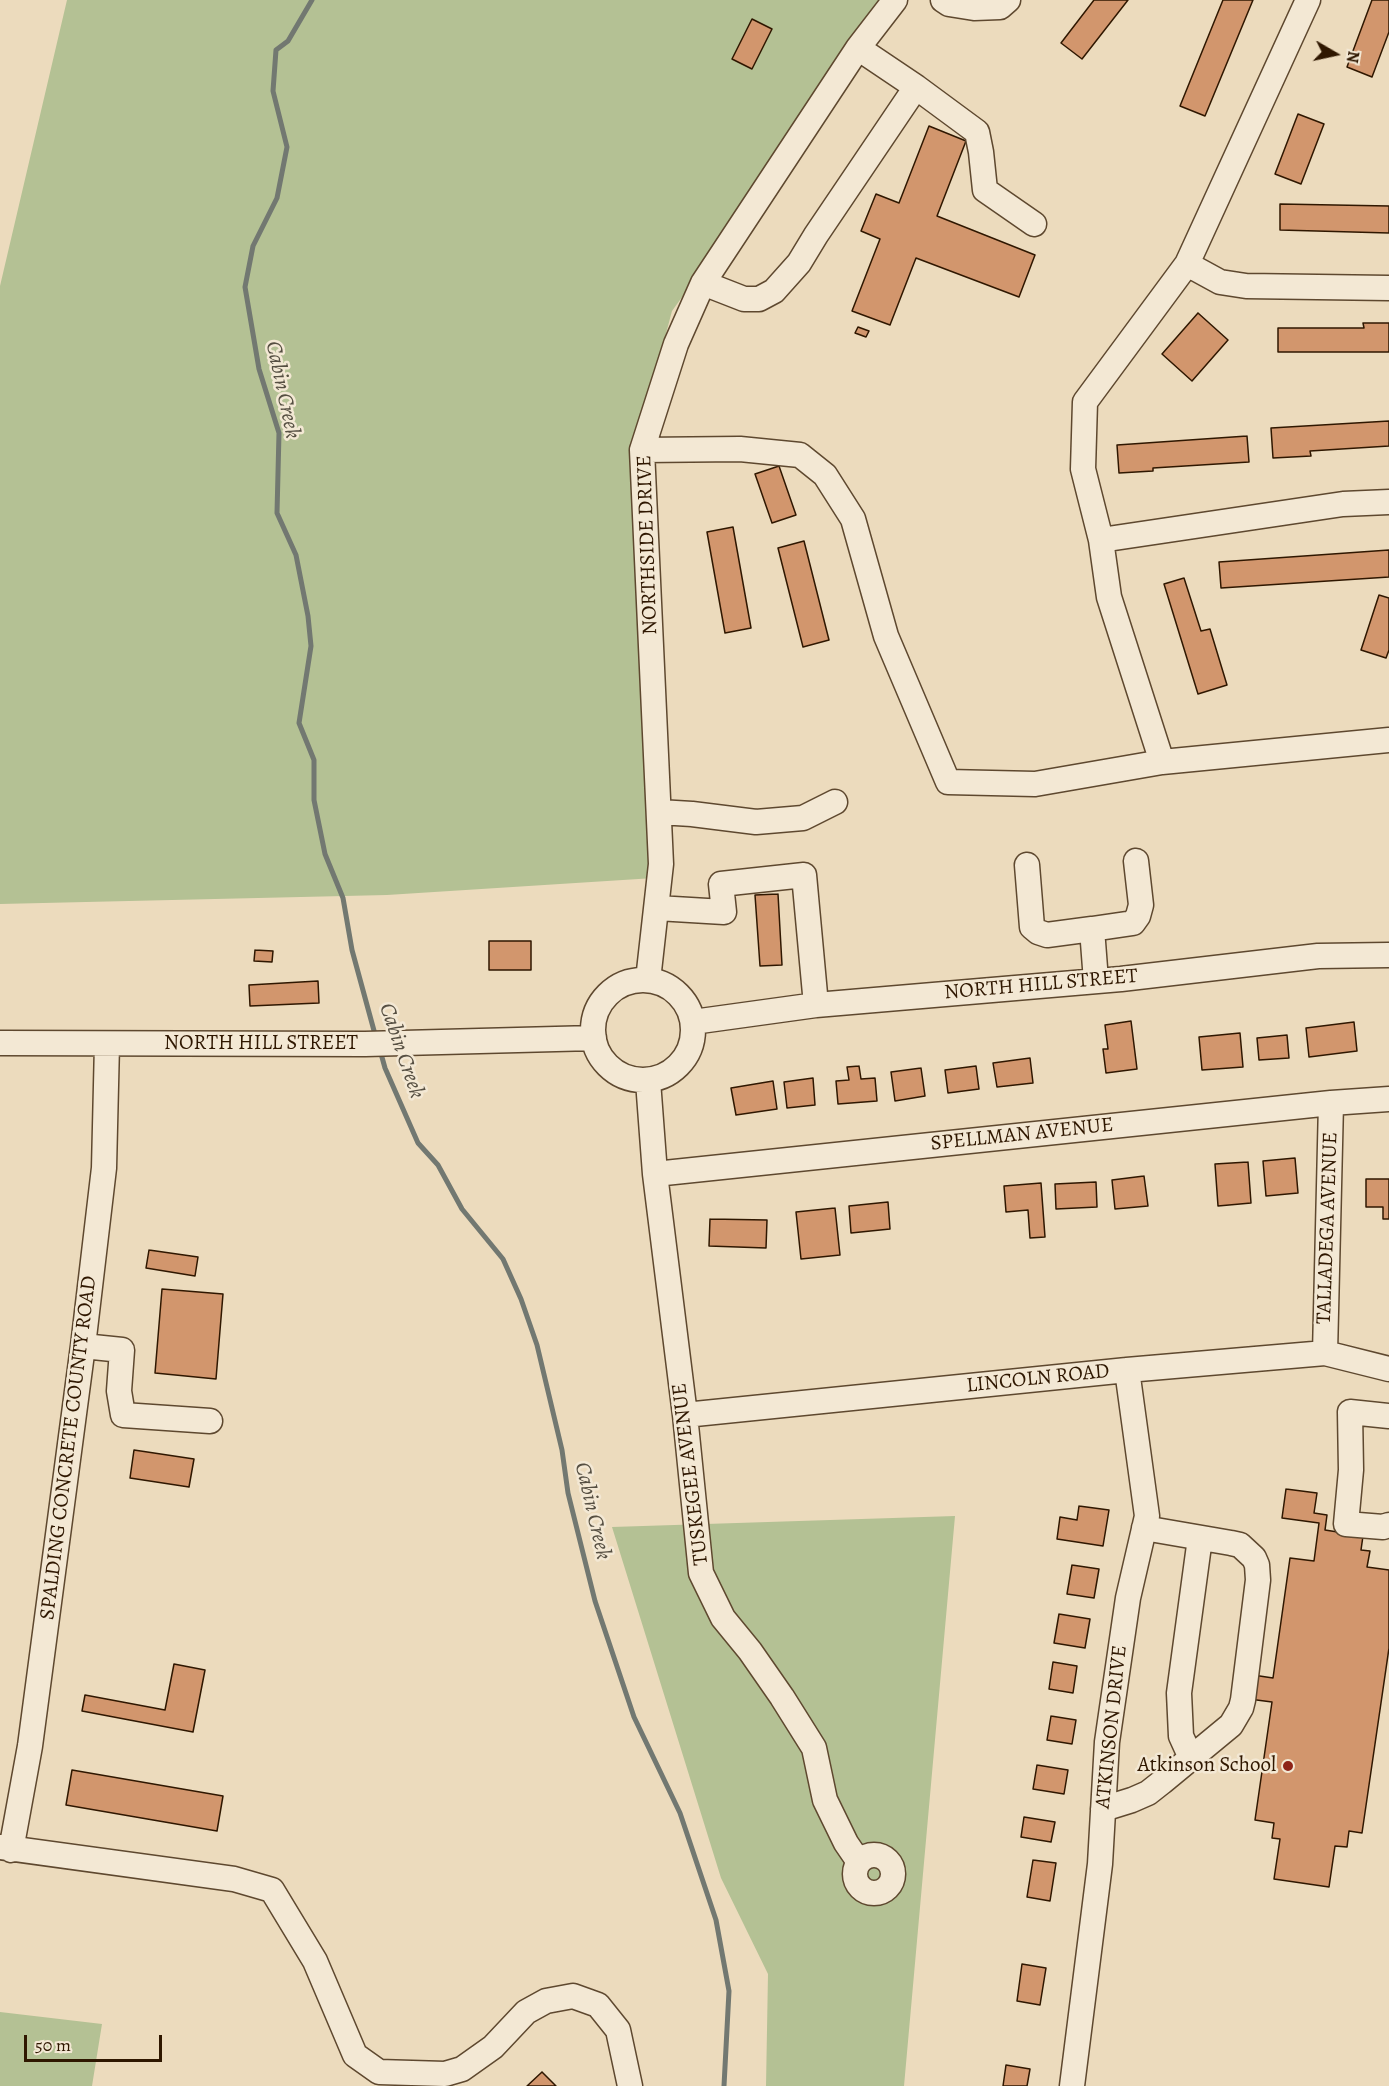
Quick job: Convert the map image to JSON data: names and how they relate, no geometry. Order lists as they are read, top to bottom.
{
  "streets": {
    "street": [
      "NORTHSIDE DRIVE",
      "NORTH HILL STREET",
      "SPELLMAN AVENUE",
      "TALLADEGA AVENUE",
      "LINCOLN ROAD",
      "SPALDING CONCRETE COUNTY ROAD",
      "TUSKEGEE AVENUE",
      "ATKINSON DRIVE"
    ]
  },
  "crossings": [
    ["NORTHSIDE DRIVE", "NORTH HILL STREET"],
    ["NORTHSIDE DRIVE", "TUSKEGEE AVENUE"],
    ["NORTH HILL STREET", "SPALDING CONCRETE COUNTY ROAD"],
    ["NORTH HILL STREET", "TUSKEGEE AVENUE"],
    ["SPELLMAN AVENUE", "TALLADEGA AVENUE"],
    ["SPELLMAN AVENUE", "TUSKEGEE AVENUE"],
    ["TALLADEGA AVENUE", "LINCOLN ROAD"],
    ["LINCOLN ROAD", "TUSKEGEE AVENUE"],
    ["LINCOLN ROAD", "ATKINSON DRIVE"]
  ],
  "water": ["Cabin Creek"],
  "places": ["Atkinson School"],
  "scale_bar": "50 m",
  "north": "right"
}
